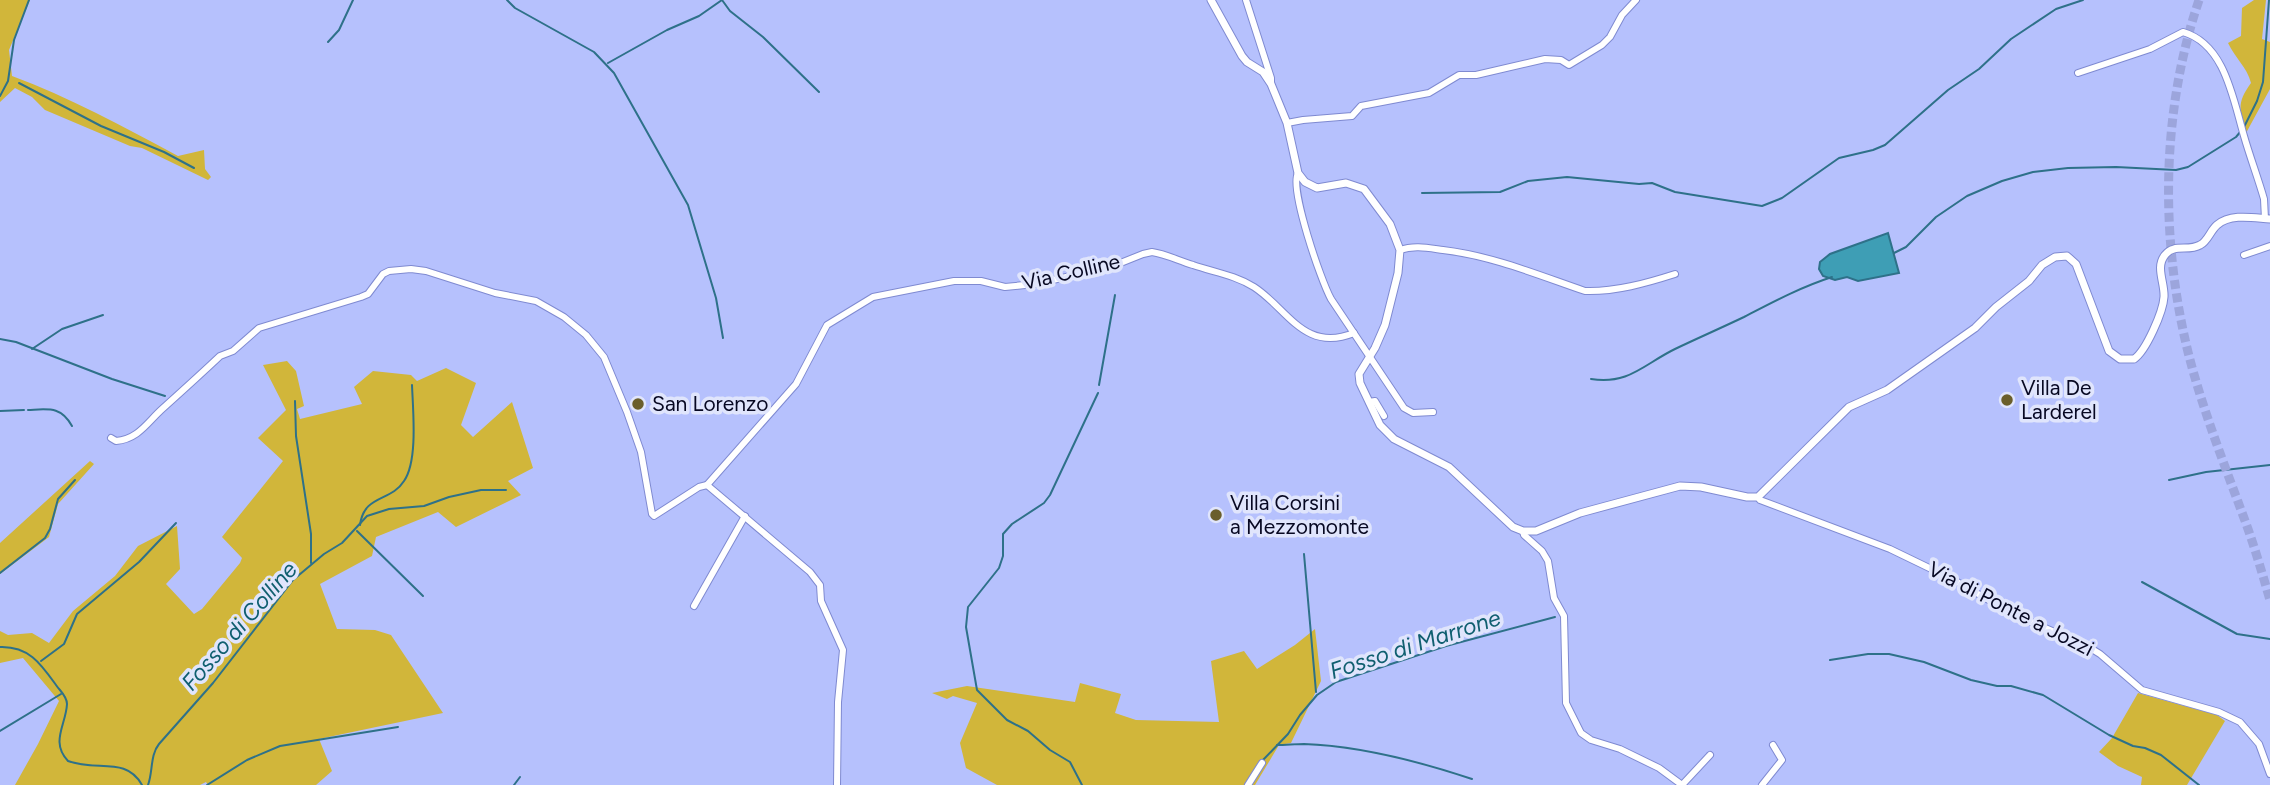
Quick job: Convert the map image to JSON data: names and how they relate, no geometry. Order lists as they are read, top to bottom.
{
  "streets": {
    "street": ["Via Colline", "Via di Ponte a Jozzi"]
  },
  "water": ["Fosso di Colline", "Fosso di Marrone"],
  "places": ["Villa De Larderel", "San Lorenzo", "Villa Corsini a Mezzomonte"]
}
